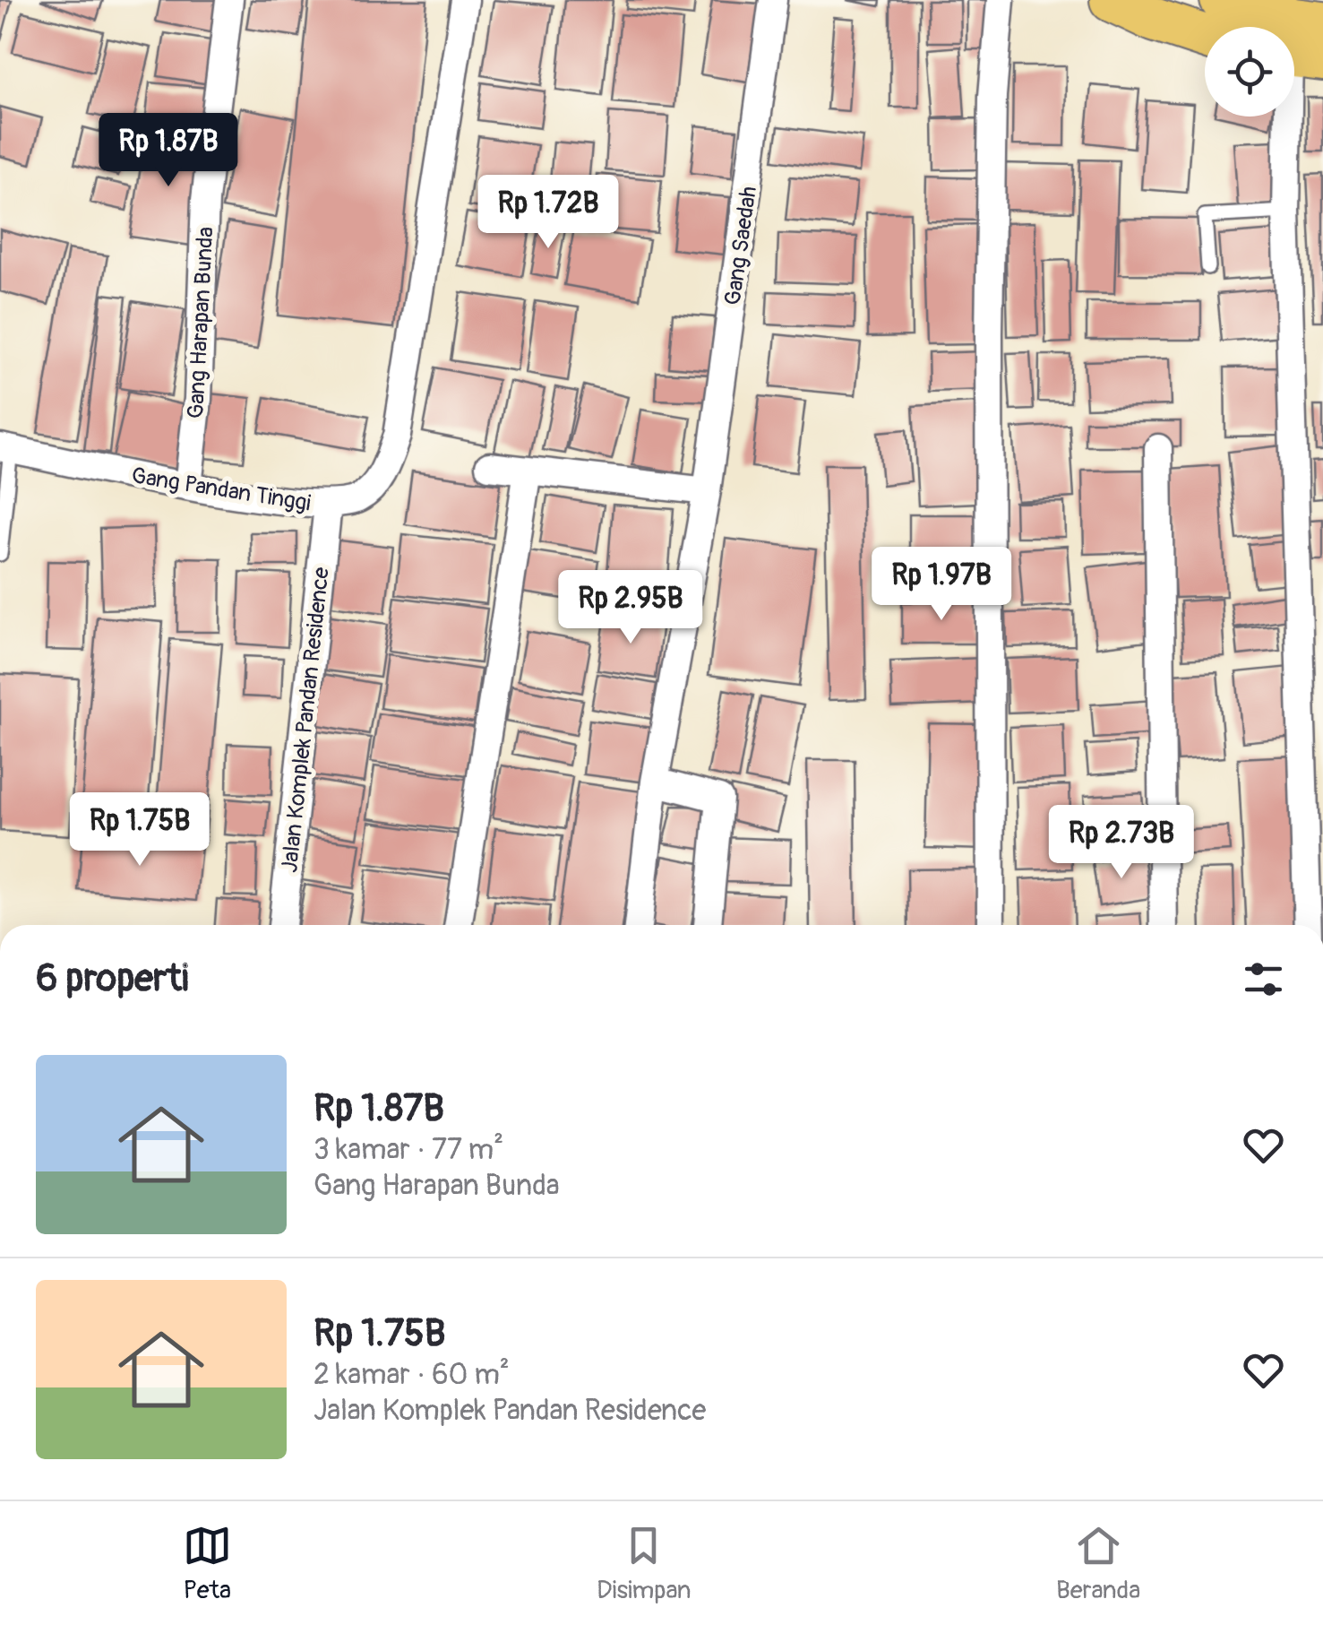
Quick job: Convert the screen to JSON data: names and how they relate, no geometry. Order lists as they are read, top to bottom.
{
  "streets": {
    "street": [
      "Gang Saedah",
      "Gang Harapan Bunda",
      "Gang Pandan Tinggi",
      "Jalan Komplek Pandan Residence"
    ]
  },
  "crossings": [
    ["Gang Harapan Bunda", "Gang Pandan Tinggi"],
    ["Gang Pandan Tinggi", "Jalan Komplek Pandan Residence"]
  ],
  "page": {
    "price": [
      "Rp 1.87B",
      "Rp 1.72B",
      "Rp 1.97B",
      "Rp 2.95B",
      "Rp 1.75B",
      "Rp 2.73B"
    ],
    "heading": "6 properti",
    "list": [
      {
        "name": "Rp 1.87B",
        "note": "3 kamar · 77 m² · Gang Harapan Bunda"
      },
      {
        "name": "Rp 1.75B",
        "note": "2 kamar · 60 m² · Jalan Komplek Pandan Residence"
      }
    ],
    "tabs": ["Peta", "Disimpan", "Beranda"]
  }
}
